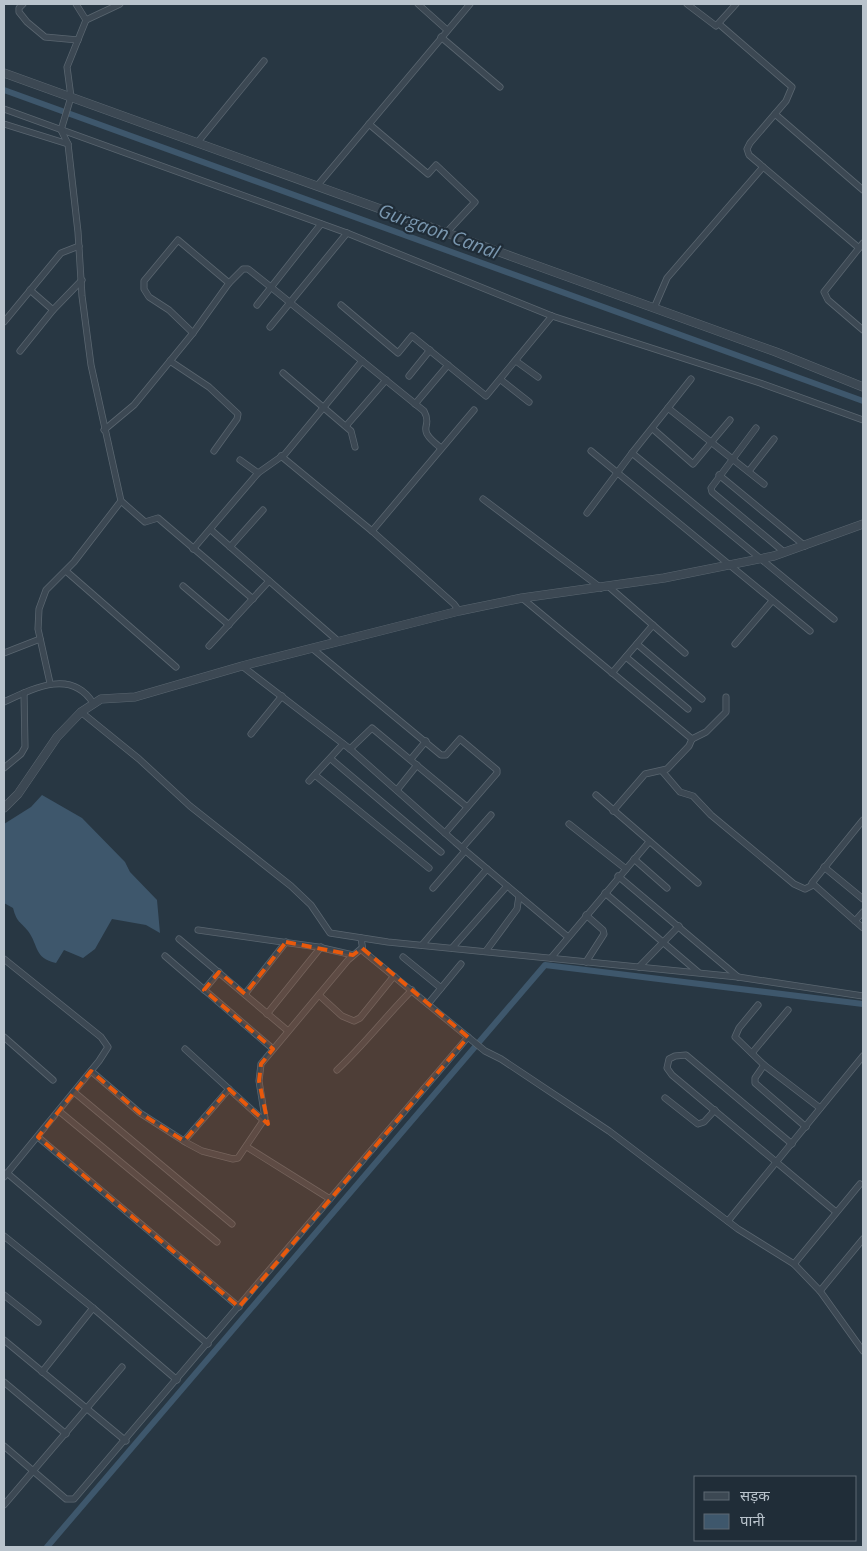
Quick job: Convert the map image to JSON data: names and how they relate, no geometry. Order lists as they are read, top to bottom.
{
  "water": ["Gurgaon Canal"],
  "legend": ["सड़क", "पानी"]
}
